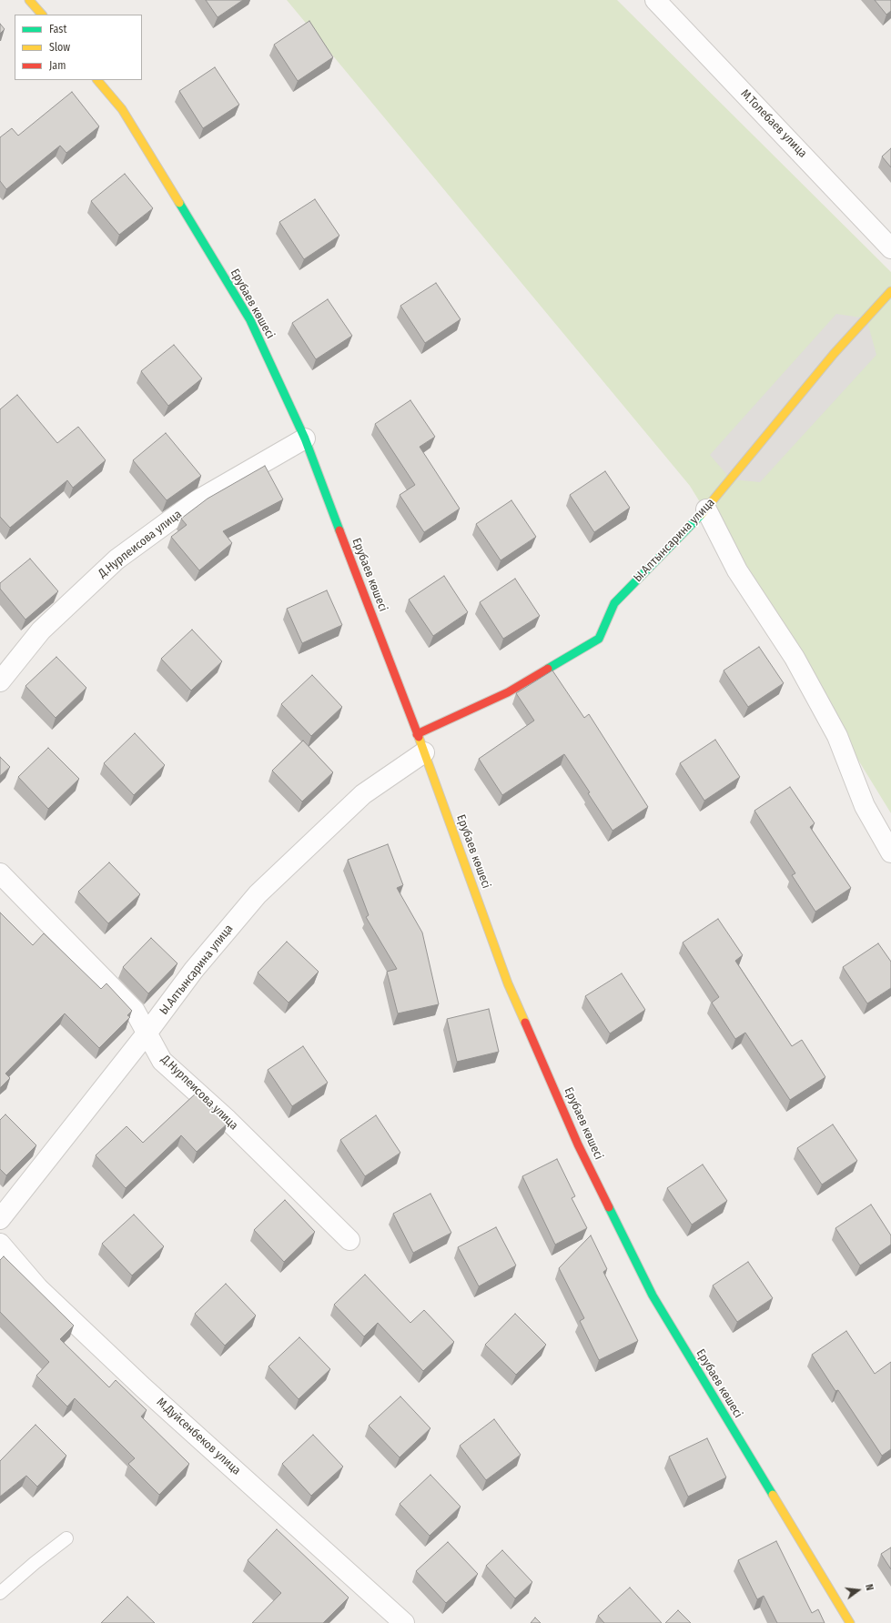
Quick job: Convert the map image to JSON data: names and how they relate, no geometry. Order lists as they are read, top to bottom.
{
  "streets": {
    "main road": ["Ерубаев көшесі", "Ы.Алтынсарина улица"],
    "street": ["М.Толебаев улица", "Д.Нурпеисова улица", "М.Дуйсенбеков улица"]
  },
  "crossings": [
    ["Ерубаев көшесі", "Ы.Алтынсарина улица"],
    ["Ерубаев көшесі", "Д.Нурпеисова улица"],
    ["Ы.Алтынсарина улица", "Д.Нурпеисова улица"]
  ],
  "legend": ["Fast", "Slow", "Jam"],
  "north": "right"
}
